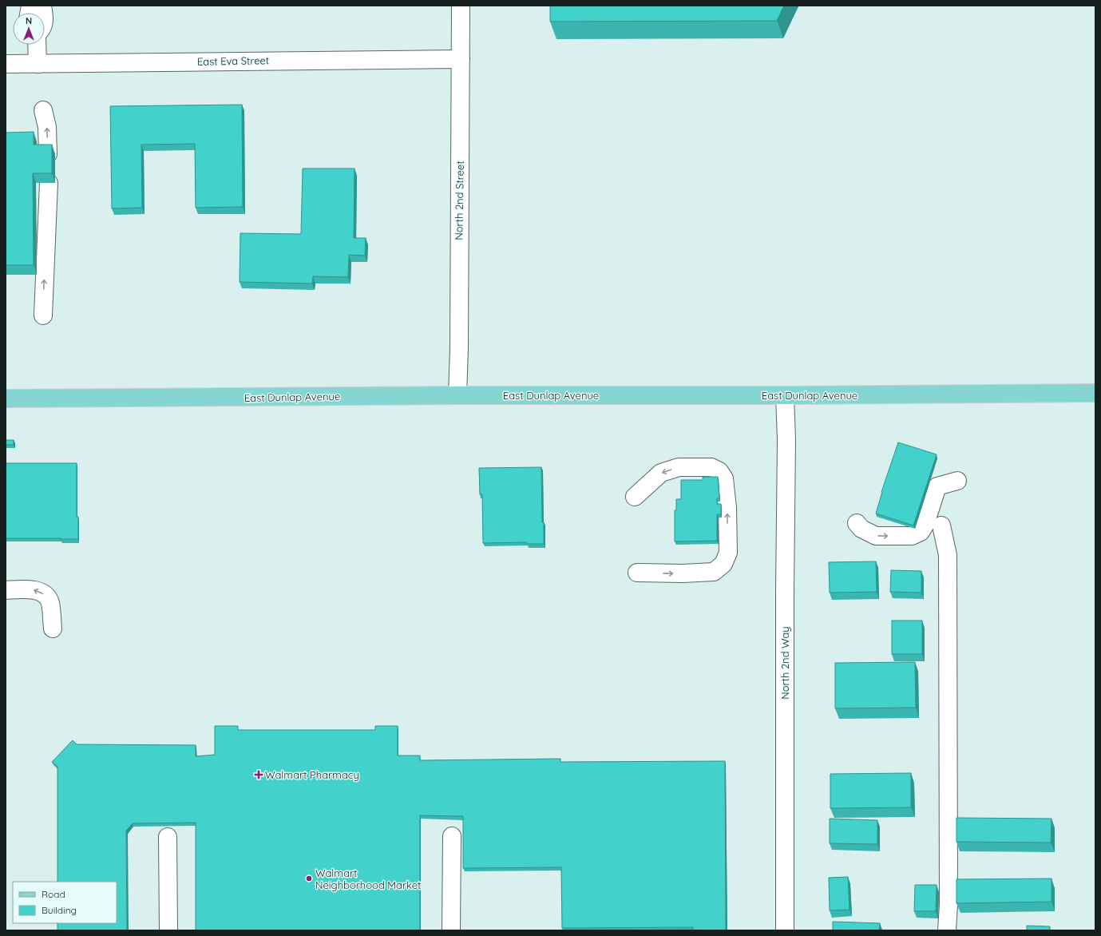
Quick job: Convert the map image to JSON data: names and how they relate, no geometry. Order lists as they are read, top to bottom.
{
  "streets": {
    "main road": ["East Dunlap Avenue"],
    "street": ["East Eva Street", "North 2nd Street", "North 2nd Way"]
  },
  "crossings": [
    ["East Eva Street", "North 2nd Street"],
    ["North 2nd Street", "East Dunlap Avenue"],
    ["East Dunlap Avenue", "North 2nd Way"]
  ],
  "places": {
    "health": ["Walmart Pharmacy"],
    "other": ["Walmart Neighborhood Market"]
  },
  "legend": ["Road", "Building"],
  "north": "top"
}
